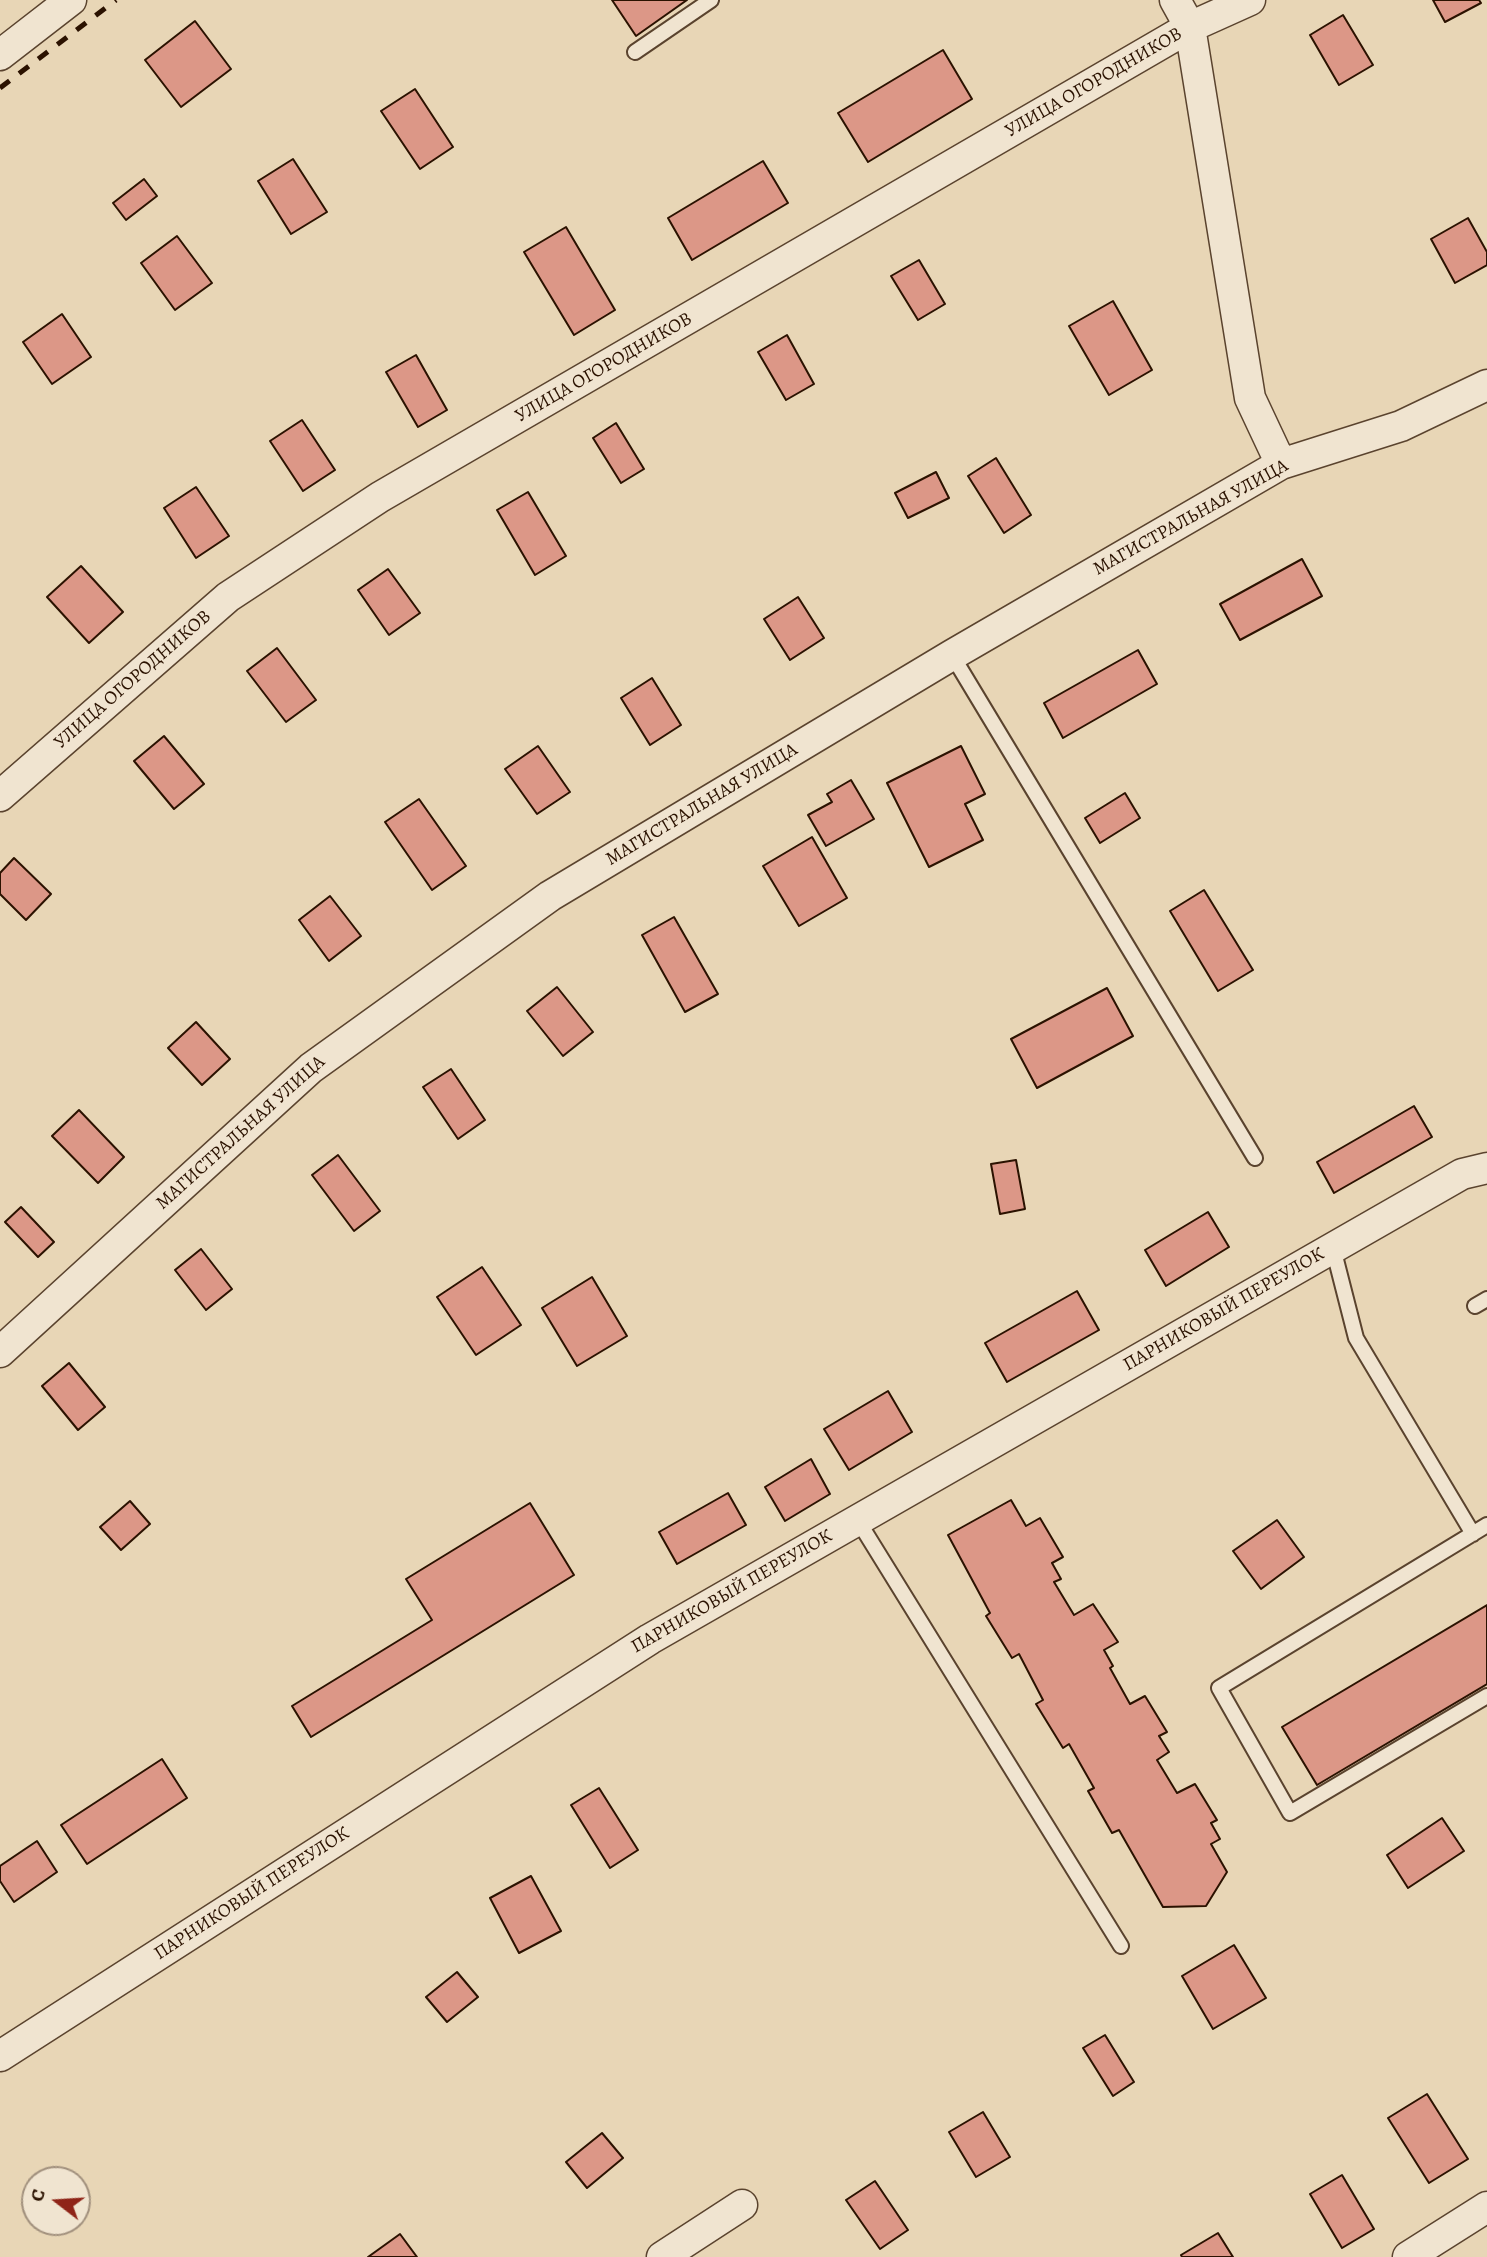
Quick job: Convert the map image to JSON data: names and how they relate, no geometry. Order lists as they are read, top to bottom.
{
  "streets": {
    "street": ["УЛИЦА ОГОРОДНИКОВ", "МАГИСТРАЛЬНАЯ УЛИЦА", "ПАРНИКОВЫЙ ПЕРЕУЛОК"]
  },
  "north": "left"
}
